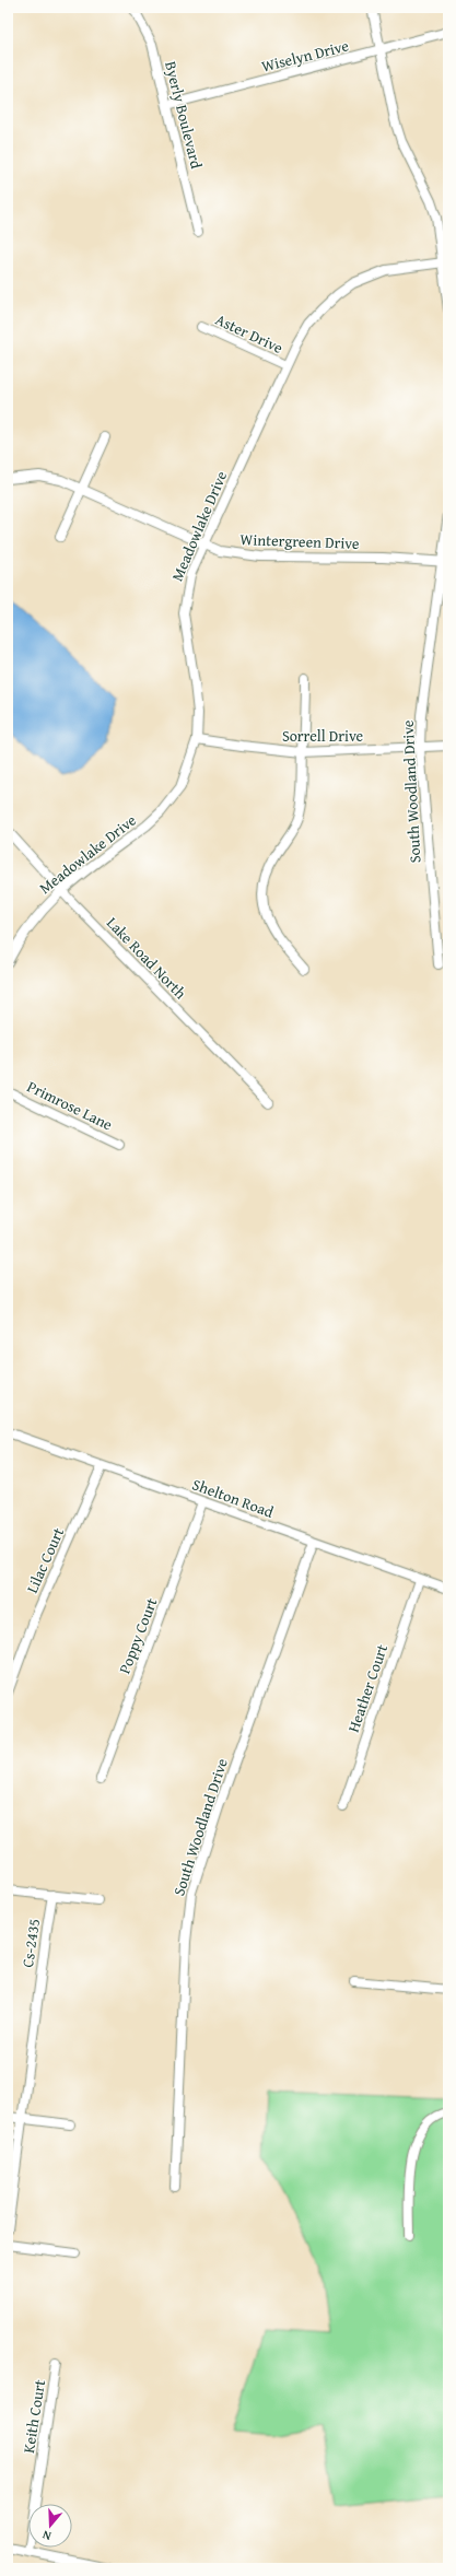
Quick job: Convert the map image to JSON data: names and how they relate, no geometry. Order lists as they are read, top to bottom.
{
  "streets": {
    "street": [
      "Wiselyn Drive",
      "Byerly Boulevard",
      "Aster Drive",
      "Meadowlake Drive",
      "Wintergreen Drive",
      "Sorrell Drive",
      "South Woodland Drive",
      "Lake Road North",
      "Primrose Lane",
      "Shelton Road",
      "Lilac Court",
      "Poppy Court",
      "Heather Court",
      "Cs-2435",
      "Keith Court"
    ]
  },
  "crossings": [
    ["Wiselyn Drive", "Byerly Boulevard"],
    ["Aster Drive", "Meadowlake Drive"],
    ["Meadowlake Drive", "Wintergreen Drive"],
    ["Meadowlake Drive", "Sorrell Drive"],
    ["Meadowlake Drive", "Lake Road North"],
    ["Wintergreen Drive", "South Woodland Drive"],
    ["Sorrell Drive", "South Woodland Drive"],
    ["South Woodland Drive", "Shelton Road"],
    ["Shelton Road", "Lilac Court"],
    ["Shelton Road", "Poppy Court"],
    ["Shelton Road", "Heather Court"]
  ],
  "north": "bottom"
}
